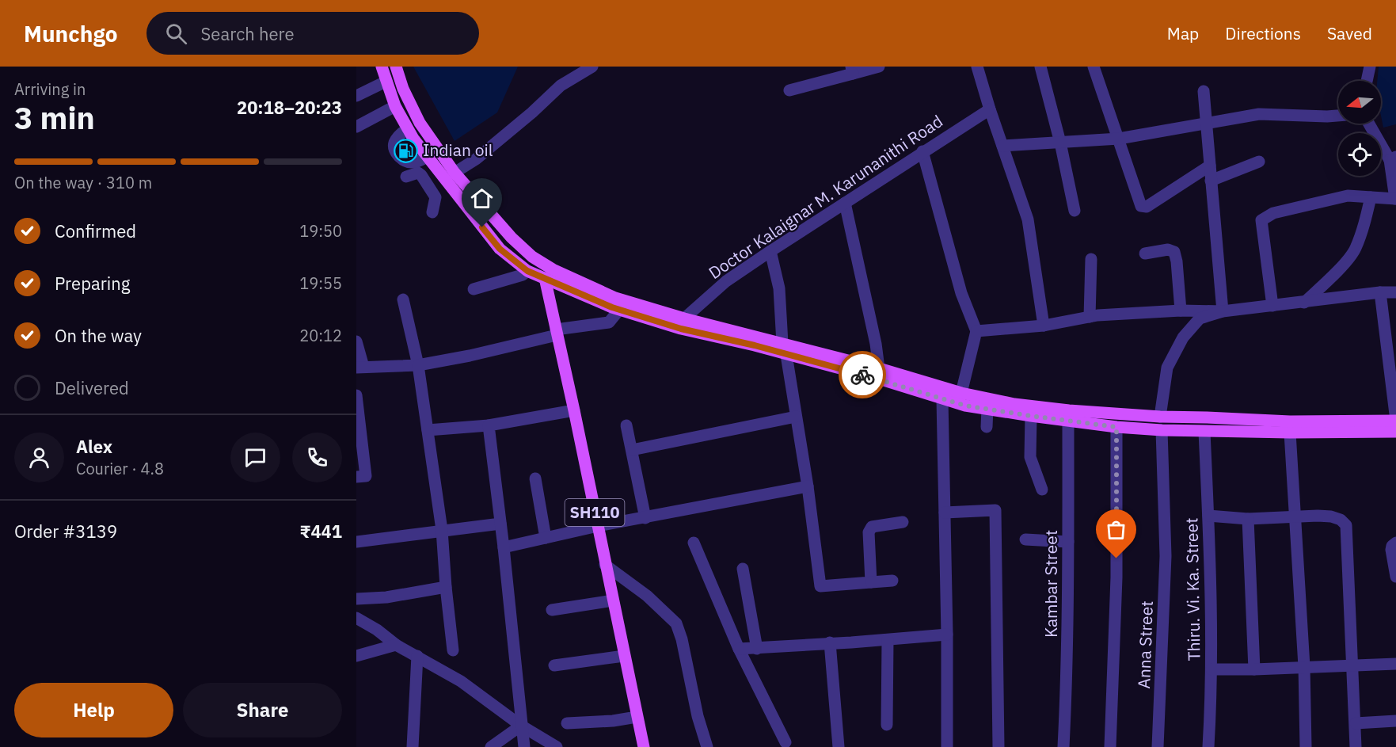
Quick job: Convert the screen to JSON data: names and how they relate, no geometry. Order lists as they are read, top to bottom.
{
  "streets": {
    "main road": ["SH110"],
    "street": [
      "Doctor Kalaignar M. Karunanithi Road",
      "Kambar Street",
      "Thiru. Vi. Ka. Street",
      "Anna Street"
    ]
  },
  "places": {
    "fuel station": ["Indian oil"]
  },
  "north": "left",
  "page": {
    "header": "Munchgo",
    "search": "Search here",
    "nav": ["Map", "Directions", "Saved"],
    "heading": ["3 min", "Arriving in", "20:18–20:23"],
    "panel": [
      "Alex",
      "Courier · 4.8",
      "Order #3139",
      "₹441"
    ],
    "bar": "On the way · 310 m",
    "list": [
      ["Confirmed", "19:50"],
      ["Preparing", "19:55"],
      ["On the way", "20:12"],
      "Delivered"
    ],
    "buttons": ["Help", "Share"]
  }
}
